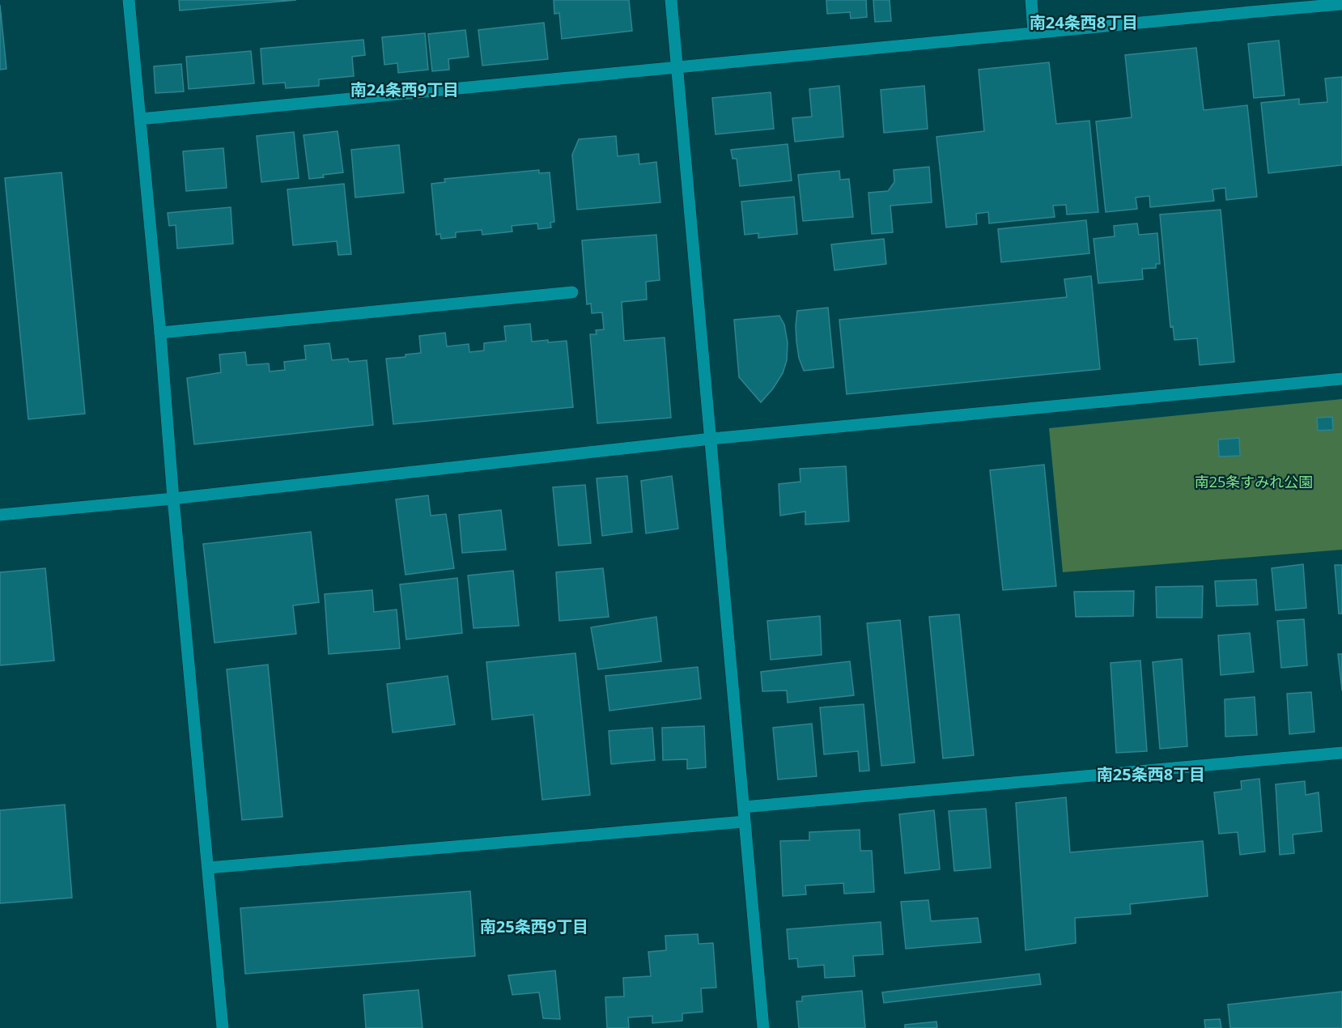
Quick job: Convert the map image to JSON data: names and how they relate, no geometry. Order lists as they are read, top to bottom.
{
  "districts": [
    "南24条西8丁目",
    "南24条西9丁目",
    "南25条西8丁目",
    "南25条西9丁目"
  ],
  "parks": ["南25条すみれ公園"]
}
